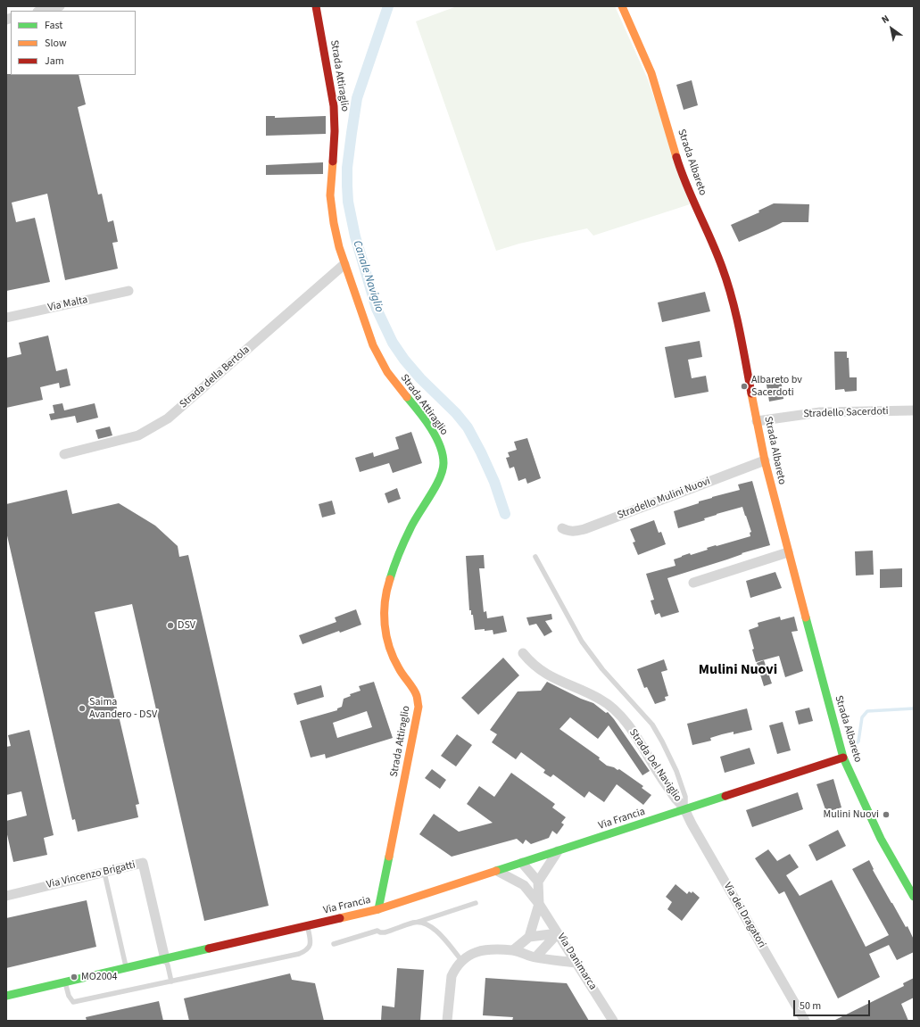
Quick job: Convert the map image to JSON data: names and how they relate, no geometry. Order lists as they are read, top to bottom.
{
  "streets": {
    "street": [
      "Strada Attiraglio",
      "Strada Albareto",
      "Via Malta",
      "Strada della Bertola",
      "Stradello Sacerdoti",
      "Stradello Mulini Nuovi",
      "Strada Del Naviglio",
      "Via Francia",
      "Via Vincenzo Brigatti",
      "Via dei Dragatori",
      "Via Danimarca"
    ]
  },
  "crossings": [
    ["Strada Attiraglio", "Strada della Bertola"],
    ["Strada Attiraglio", "Via Francia"],
    ["Strada Albareto", "Stradello Sacerdoti"],
    ["Strada Albareto", "Stradello Mulini Nuovi"],
    ["Strada Albareto", "Strada Del Naviglio"],
    ["Strada Del Naviglio", "Via Francia"],
    ["Strada Del Naviglio", "Via dei Dragatori"],
    ["Via Francia", "Via Vincenzo Brigatti"],
    ["Via Francia", "Via dei Dragatori"],
    ["Via Francia", "Via Danimarca"]
  ],
  "districts": ["Mulini Nuovi"],
  "water": ["Canale Naviglio"],
  "places": [
    "Albareto bv Sacerdoti",
    "DSV",
    "Saima Avandero - DSV",
    "Mulini Nuovi",
    "MO2004"
  ],
  "legend": ["Fast", "Slow", "Jam"],
  "scale_bar": "50 m",
  "north": "top left"
}
